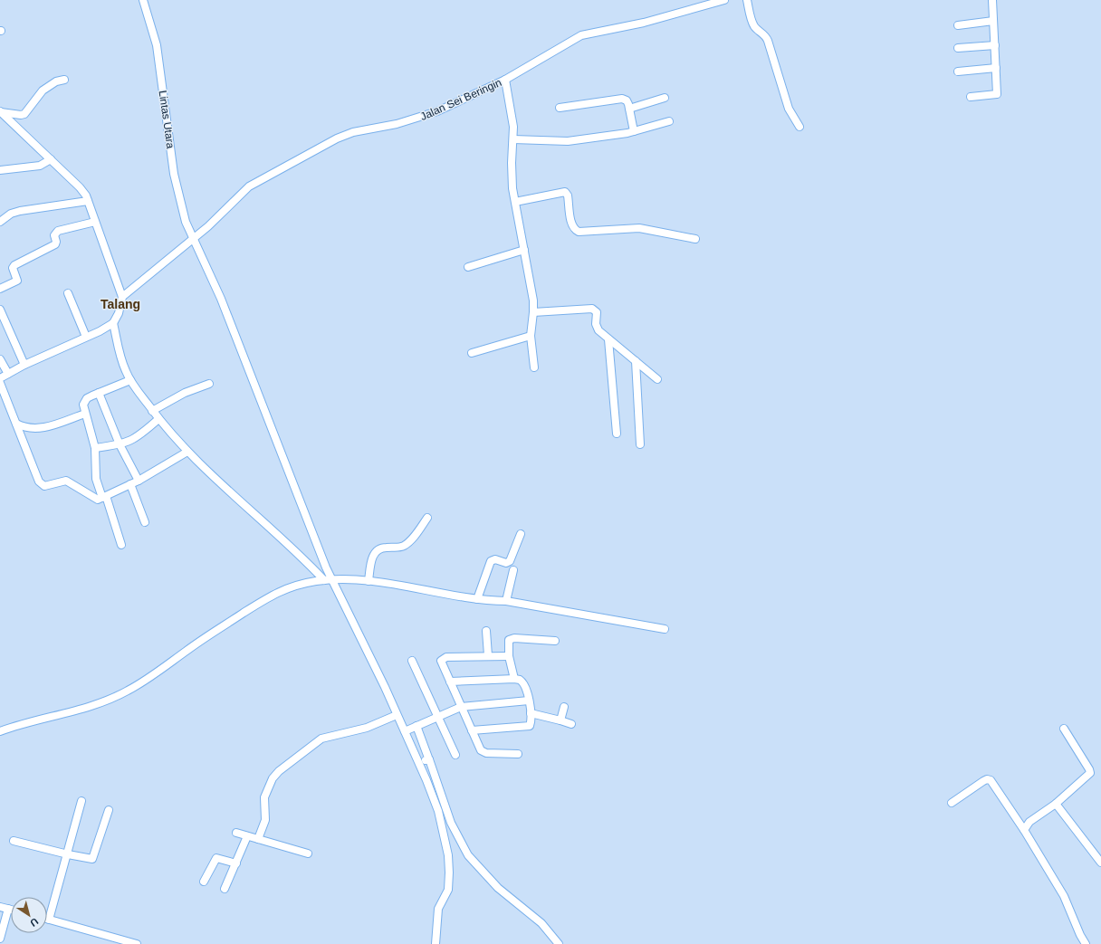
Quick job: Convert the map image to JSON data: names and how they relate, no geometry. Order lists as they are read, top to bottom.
{
  "streets": {
    "street": ["Jalan Sei Beringin", "Lintas Utara"]
  },
  "crossings": [
    ["Jalan Sei Beringin", "Lintas Utara"]
  ],
  "districts": ["Talang"],
  "north": "bottom right"
}
